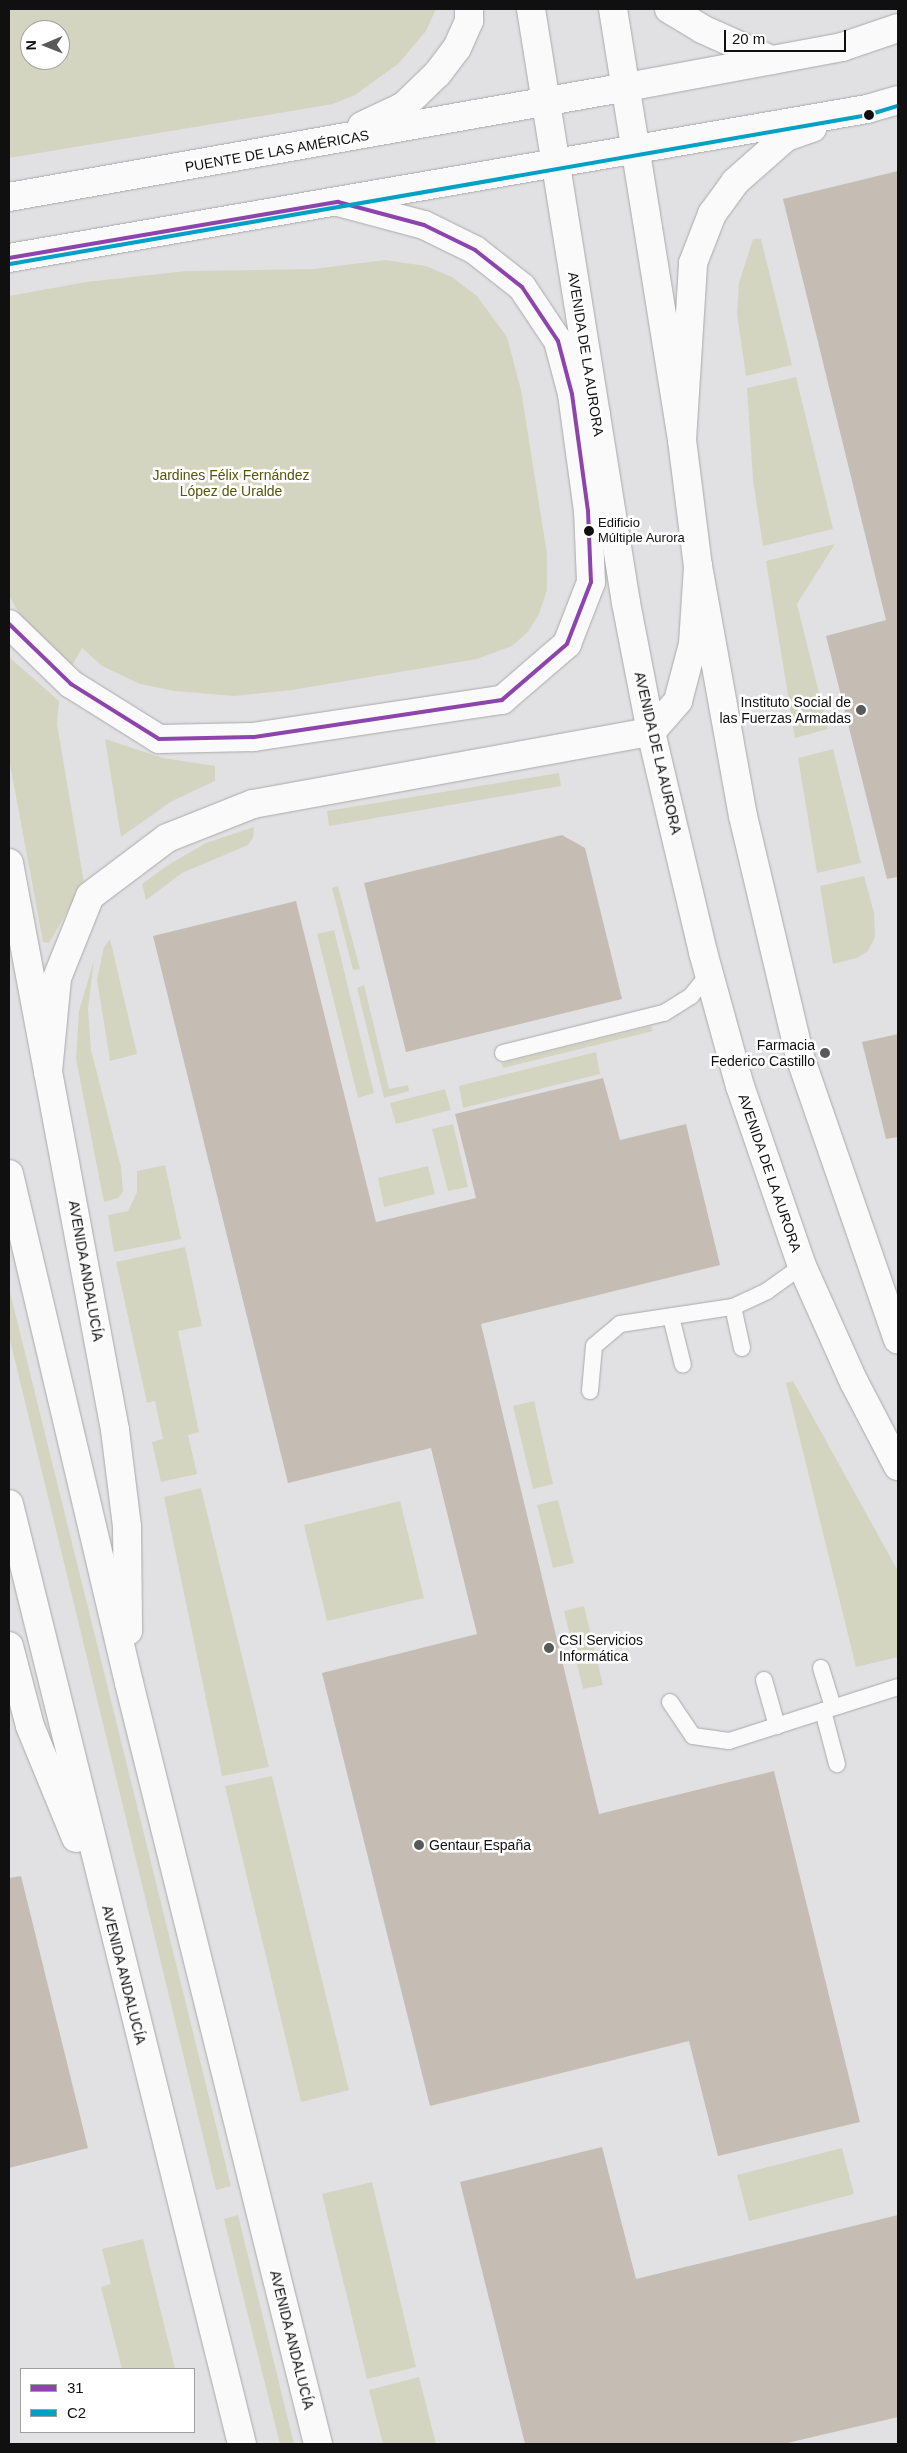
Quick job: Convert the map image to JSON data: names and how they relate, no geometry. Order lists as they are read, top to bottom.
{
  "streets": {
    "main road": ["PUENTE DE LAS AMÉRICAS", "AVENIDA DE LA AURORA", "AVENIDA ANDALUCÍA"]
  },
  "crossings": [
    ["PUENTE DE LAS AMÉRICAS", "AVENIDA DE LA AURORA"]
  ],
  "parks": ["Jardines Félix Fernández López de Uralde"],
  "places": [
    "Edificio Múltiple Aurora",
    "Instituto Social de las Fuerzas Armadas",
    "Farmacia Federico Castillo",
    "CSI Servicios Informática",
    "Gentaur España"
  ],
  "lines": ["transit line C2", "transit line 31"],
  "legend": ["31", "C2"],
  "scale_bar": "20 m",
  "north": "left"
}
